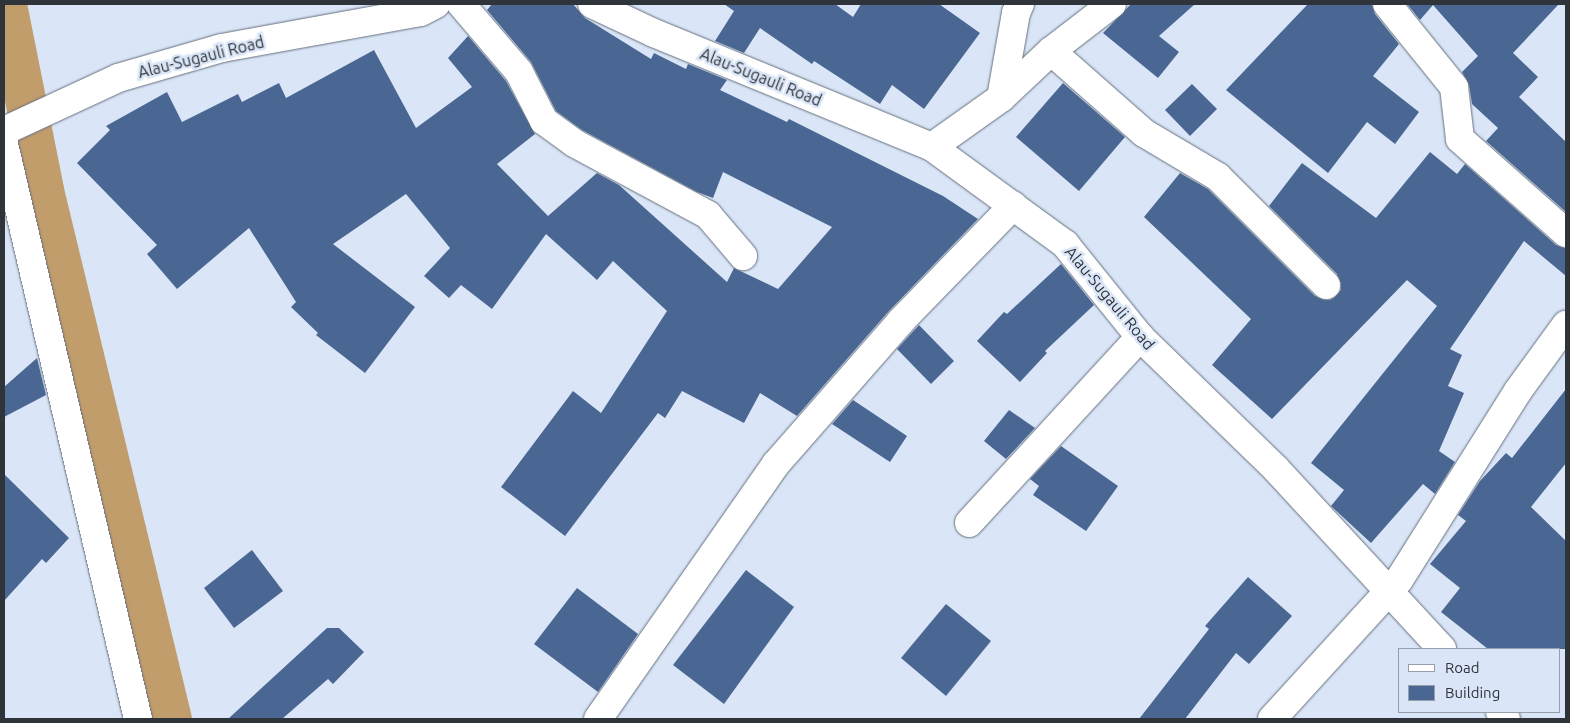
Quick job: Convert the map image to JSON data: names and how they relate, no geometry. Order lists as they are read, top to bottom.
{
  "streets": {
    "street": ["Alau-Sugauli Road"]
  },
  "legend": ["Road", "Building"]
}
